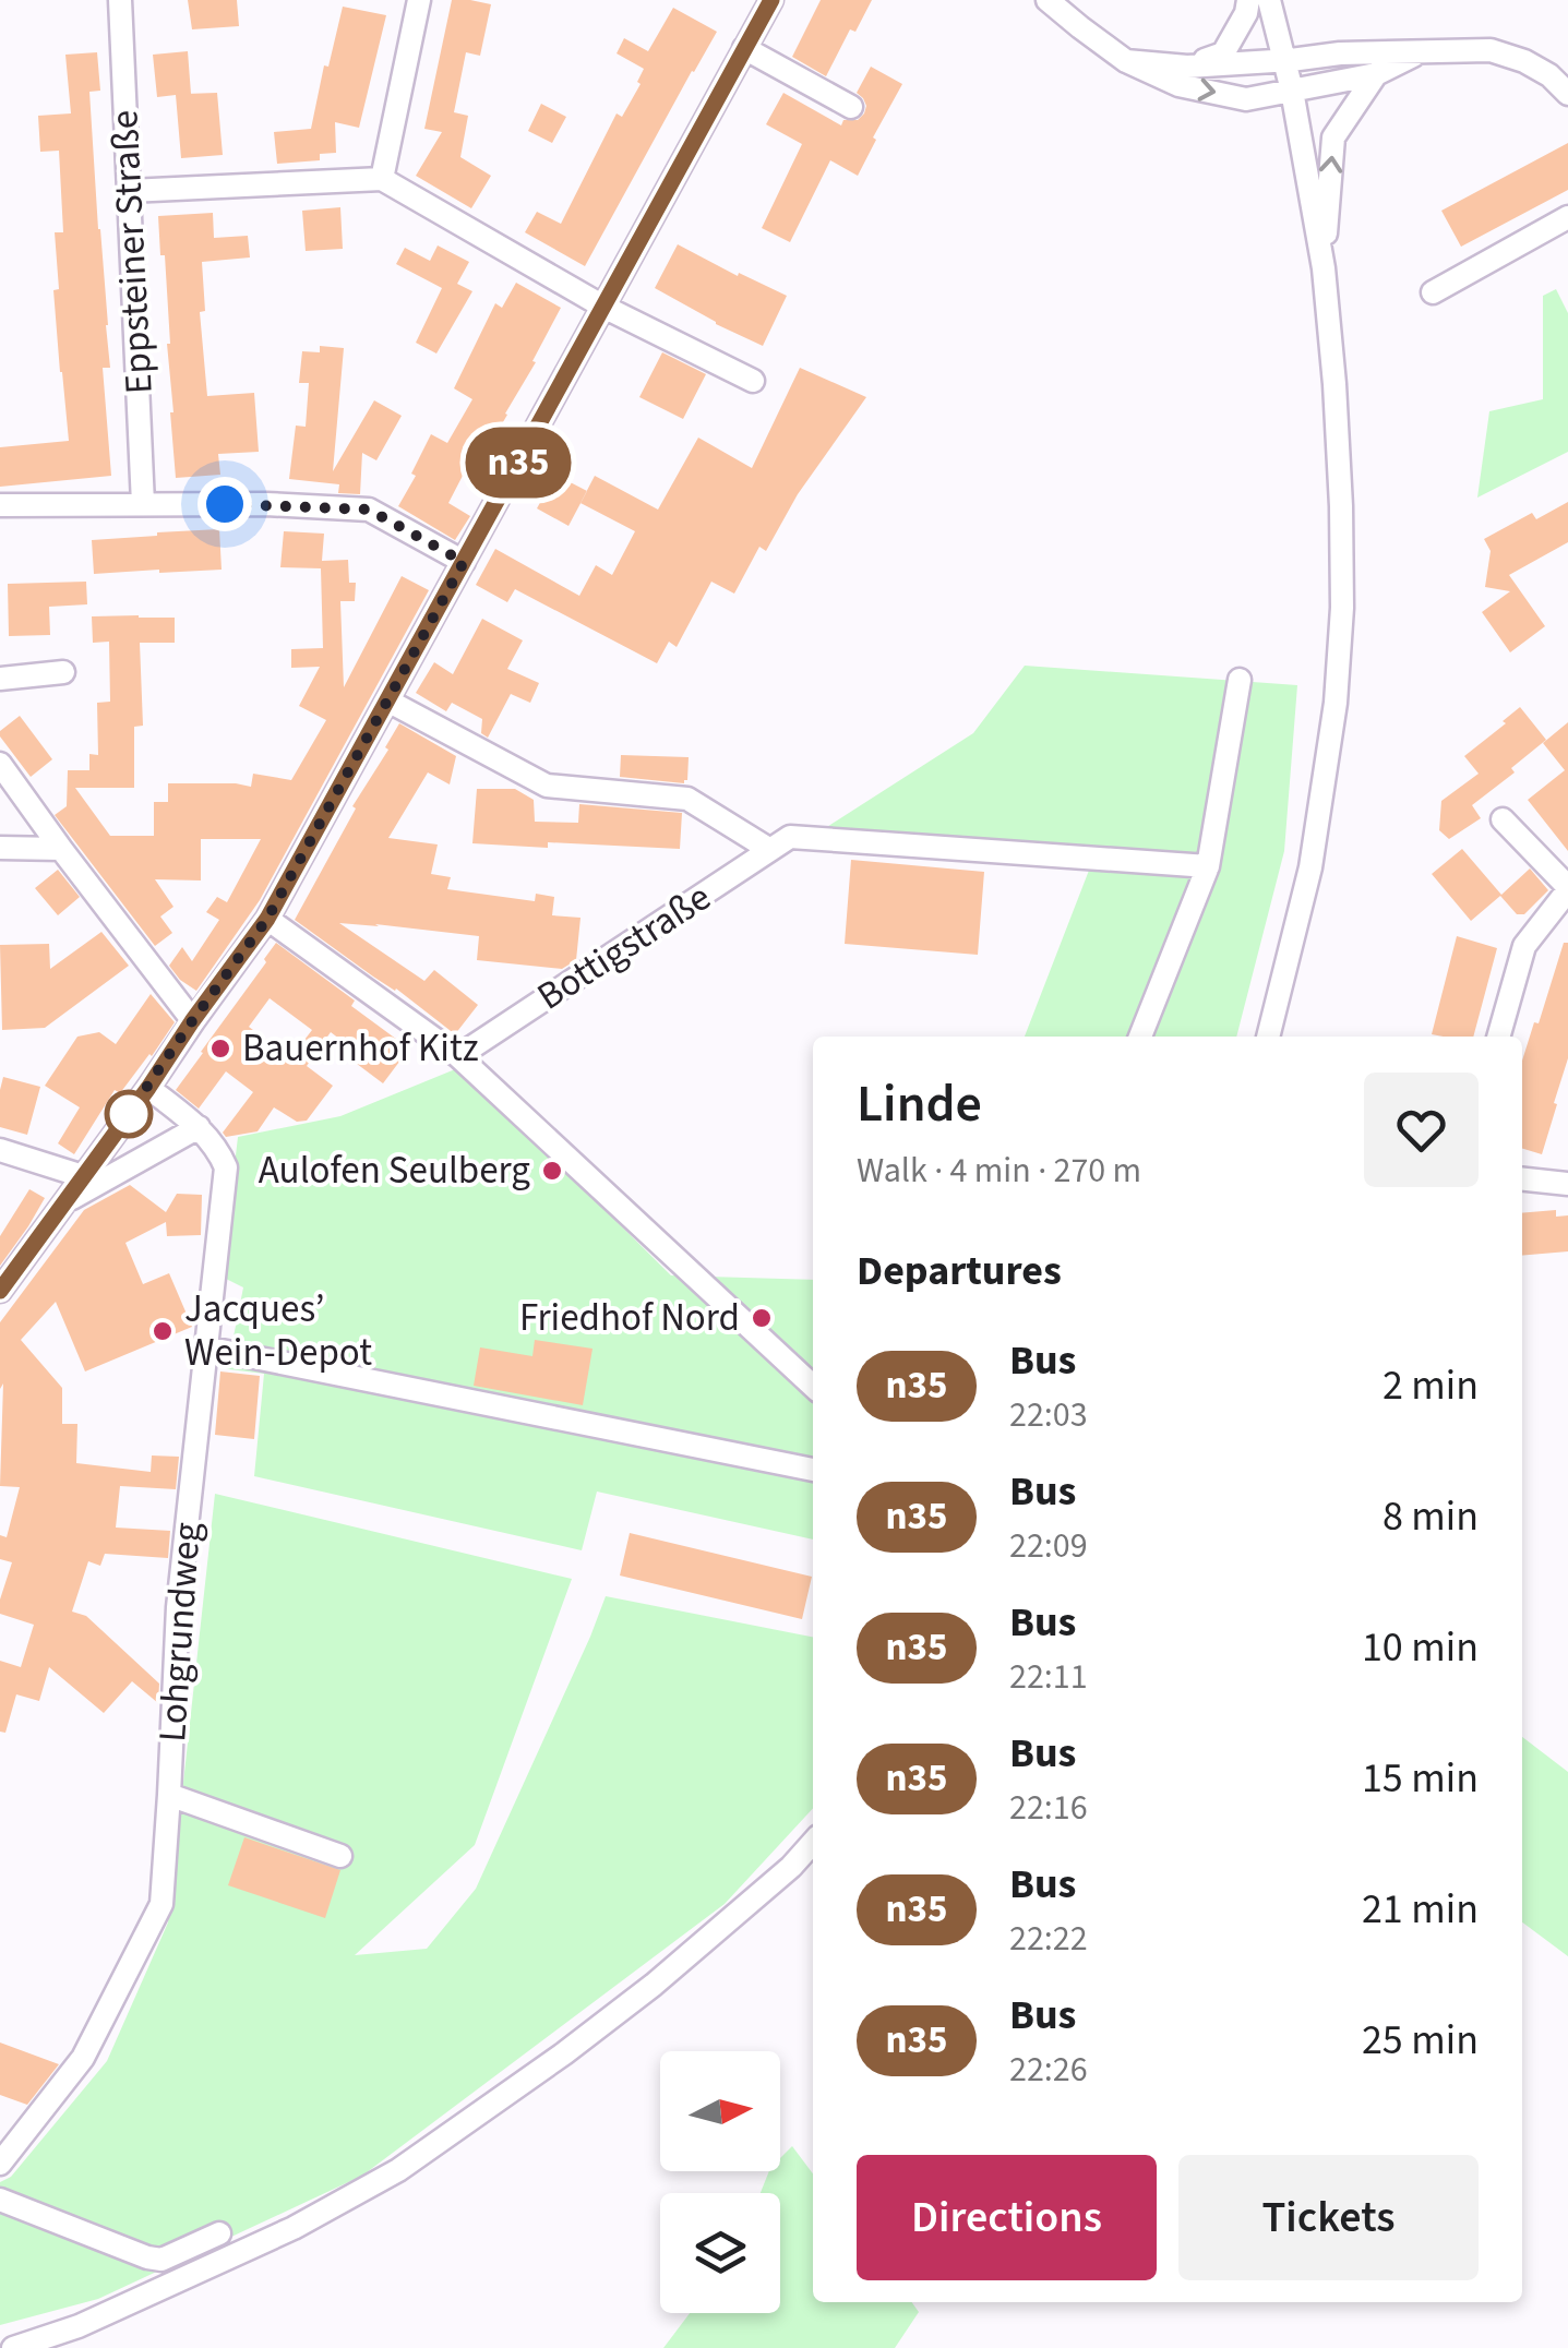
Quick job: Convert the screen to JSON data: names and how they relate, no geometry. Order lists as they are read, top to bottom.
{
  "streets": {
    "street": ["Eppsteiner Straße", "Bottigstraße", "Lohgrundweg"]
  },
  "places": [
    "Bauernhof Kitz",
    "Aulofen Seulberg",
    "Friedhof Nord",
    "Jacques’ Wein-Depot"
  ],
  "lines": ["bus line n35"],
  "north": "right",
  "page": {
    "on_map": "n35",
    "heading": [
      ["Linde", "Walk · 4 min · 270 m"],
      "Departures"
    ],
    "list": [
      {
        "mark": "n35",
        "name": "Bus",
        "note": "22:03",
        "value": "2 min"
      },
      {
        "mark": "n35",
        "name": "Bus",
        "note": "22:09",
        "value": "8 min"
      },
      {
        "mark": "n35",
        "name": "Bus",
        "note": "22:11",
        "value": "10 min"
      },
      {
        "mark": "n35",
        "name": "Bus",
        "note": "22:16",
        "value": "15 min"
      },
      {
        "mark": "n35",
        "name": "Bus",
        "note": "22:22",
        "value": "21 min"
      },
      {
        "mark": "n35",
        "name": "Bus",
        "note": "22:26",
        "value": "25 min"
      }
    ],
    "buttons": ["Directions", "Tickets"]
  }
}
